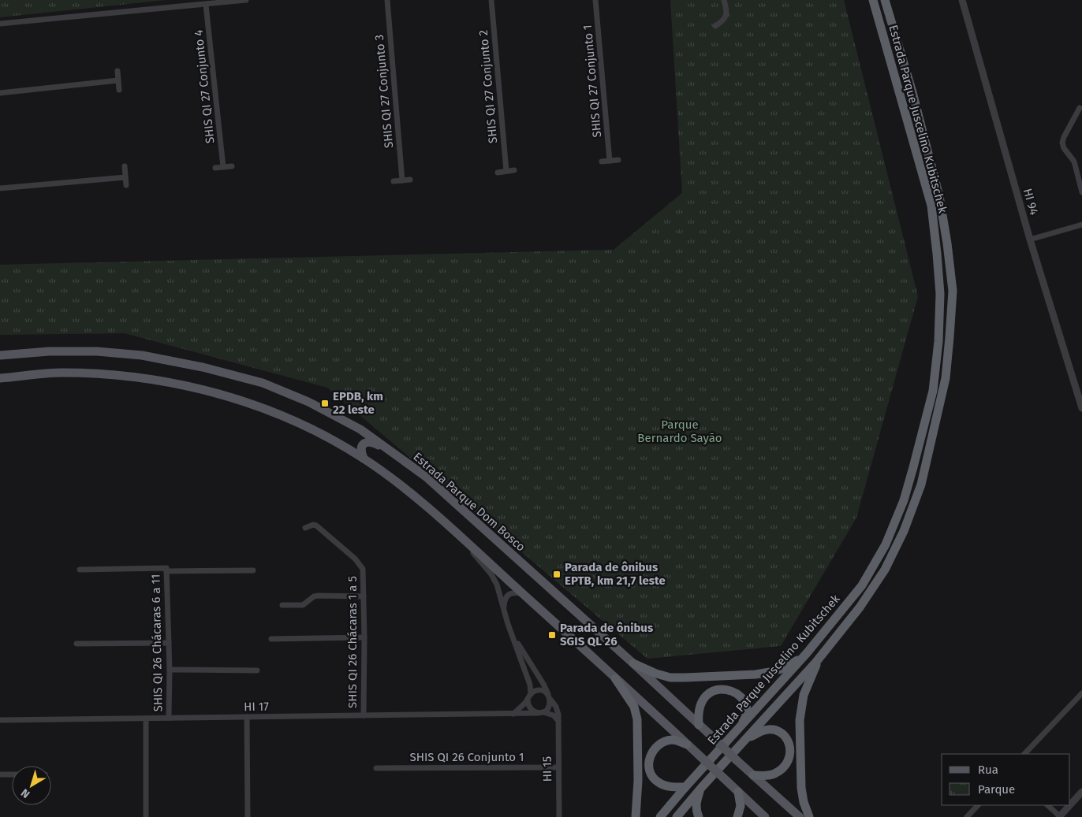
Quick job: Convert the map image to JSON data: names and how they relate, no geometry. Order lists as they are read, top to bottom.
{
  "streets": {
    "highway": ["Estrada Parque Juscelino Kubitschek"],
    "main road": ["Estrada Parque Dom Bosco"],
    "street": [
      "SHIS QI 27 Conjunto 1",
      "SHIS QI 27 Conjunto 4",
      "SHIS QI 27 Conjunto 2",
      "SHIS QI 27 Conjunto 3",
      "HI 94",
      "SHIS QI 26 Chácaras 1 a 5",
      "SHIS QI 26 Chácaras 6 a 11",
      "HI 17",
      "SHIS QI 26 Conjunto 1",
      "HI 15"
    ]
  },
  "crossings": [
    ["SHIS QI 26 Chácaras 1 a 5", "HI 17"],
    ["SHIS QI 26 Chácaras 6 a 11", "HI 17"],
    ["HI 17", "HI 15"],
    ["SHIS QI 26 Conjunto 1", "HI 15"]
  ],
  "parks": ["Parque Bernardo Sayão"],
  "places": {
    "transit": ["EPDB, km 22 leste", "Parada de ônibus EPTB, km 21,7 leste", "Parada de ônibus SGIS QL 26"]
  },
  "legend": ["Rua", "Parque"],
  "north": "bottom left"
}
